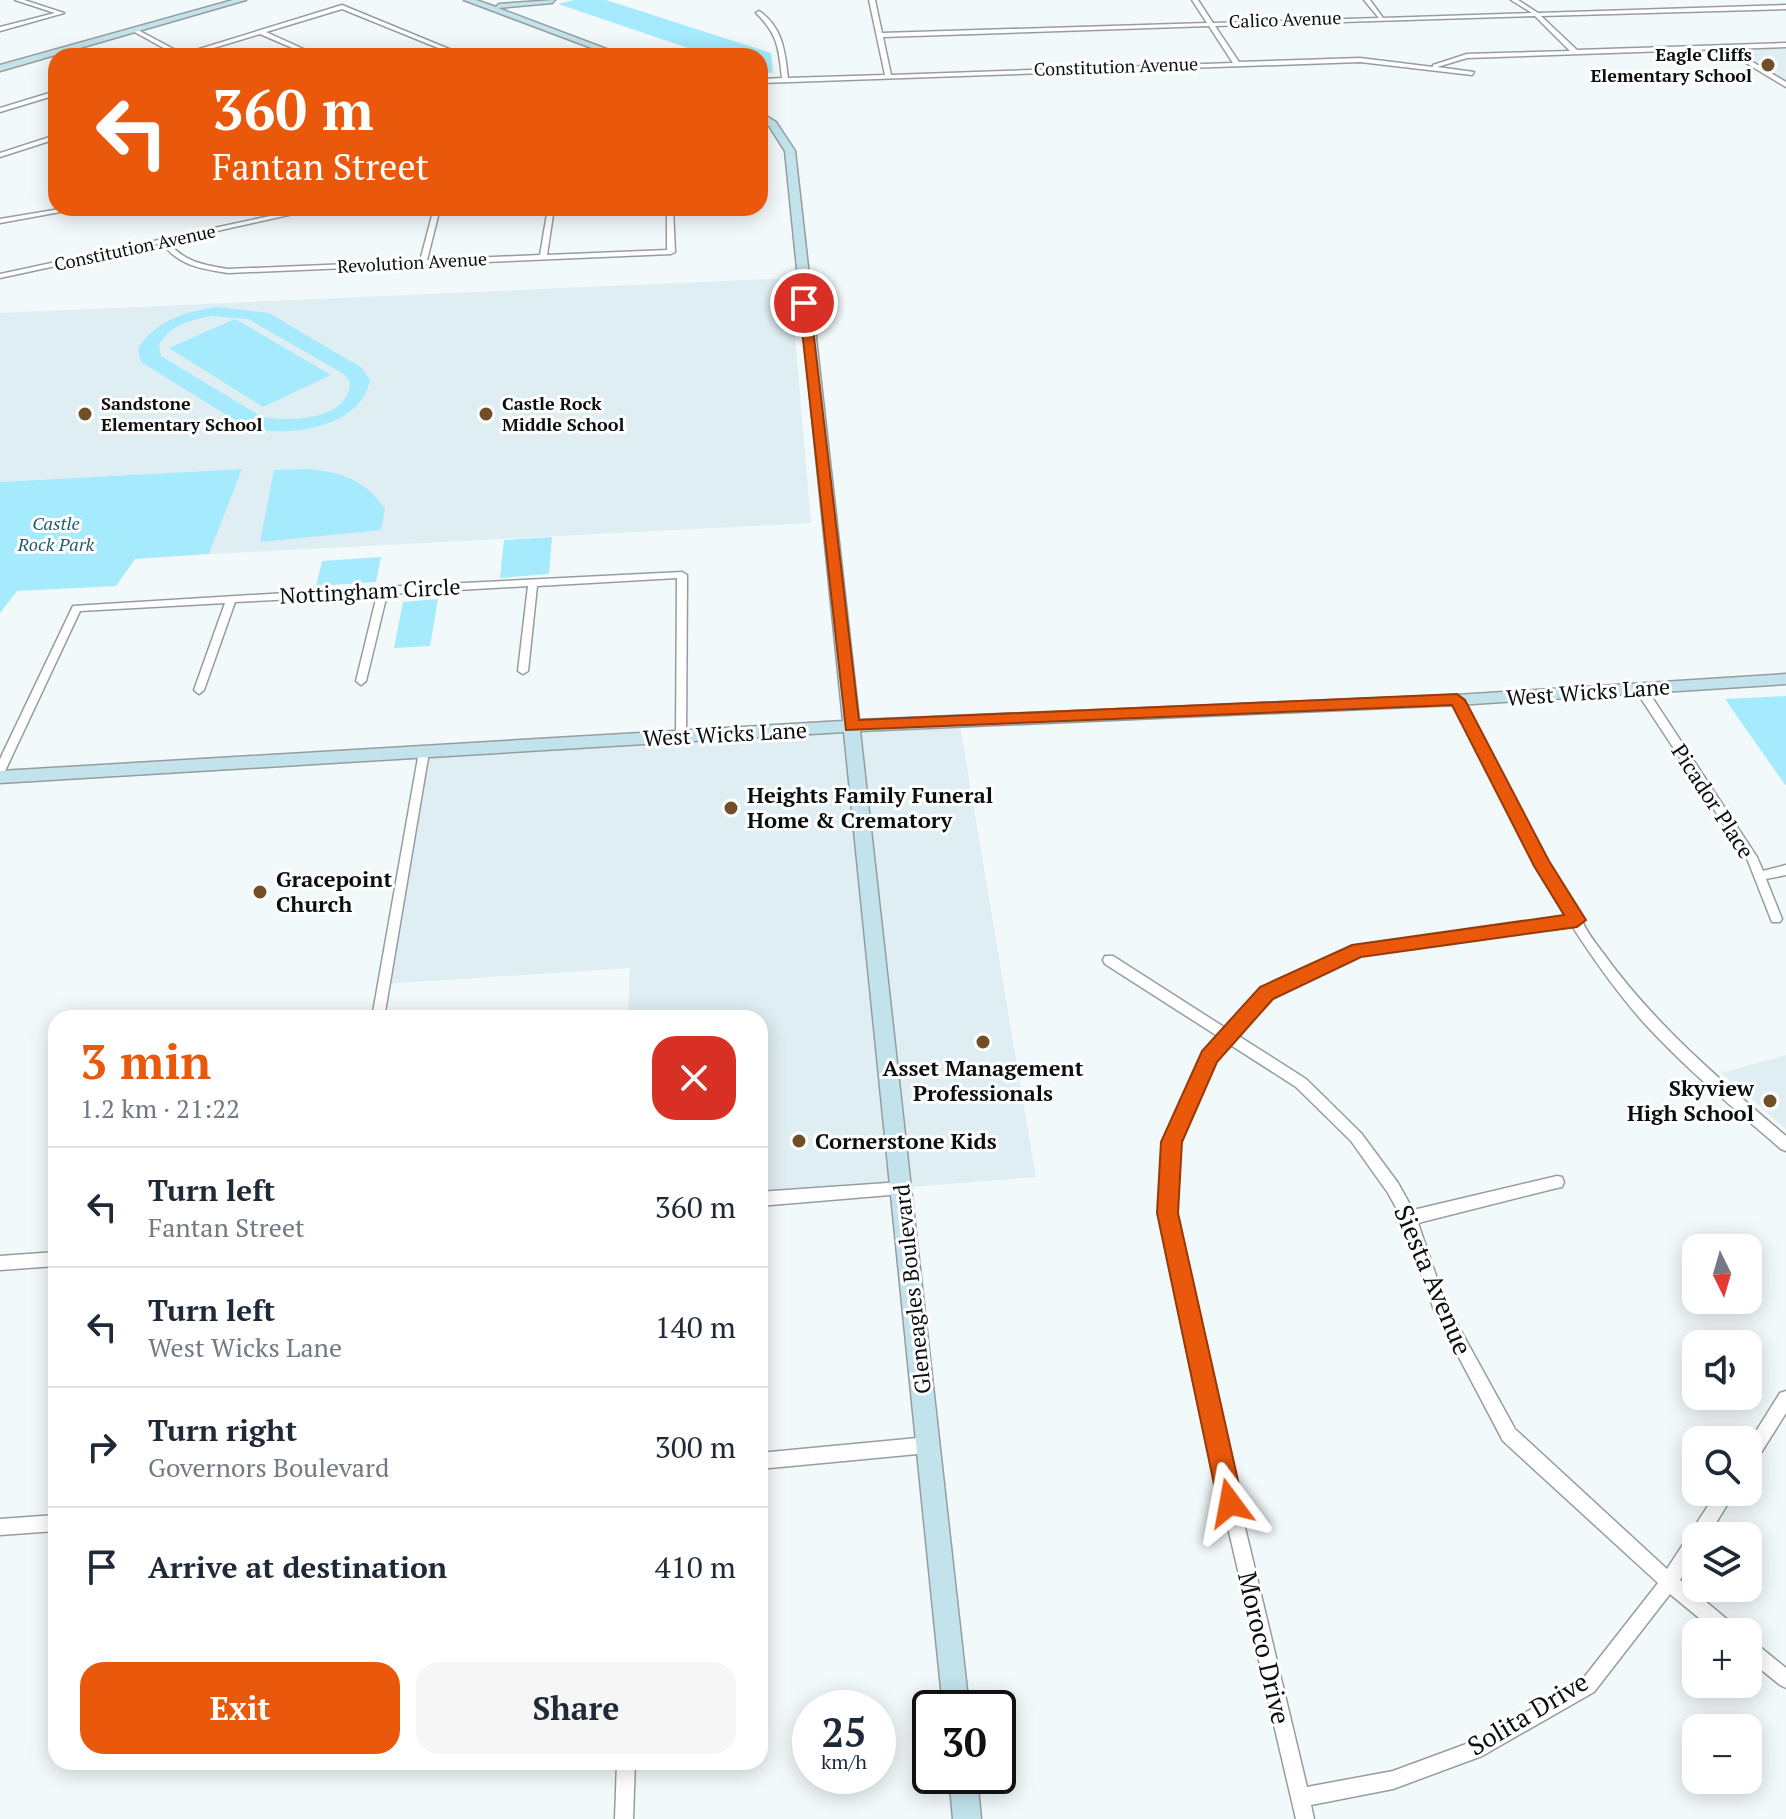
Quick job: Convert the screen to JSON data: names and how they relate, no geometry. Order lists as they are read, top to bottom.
{
  "streets": {
    "main road": ["West Wicks Lane", "Gleneagles Boulevard"],
    "street": [
      "Calico Avenue",
      "Constitution Avenue",
      "Revolution Avenue",
      "Nottingham Circle",
      "Picador Place",
      "Siesta Avenue",
      "Moroco Drive",
      "Solita Drive"
    ]
  },
  "crossings": [
    ["Constitution Avenue", "Revolution Avenue"],
    ["Nottingham Circle", "West Wicks Lane"],
    ["West Wicks Lane", "Picador Place"],
    ["West Wicks Lane", "Gleneagles Boulevard"],
    ["Siesta Avenue", "Moroco Drive"],
    ["Siesta Avenue", "Solita Drive"],
    ["Moroco Drive", "Solita Drive"]
  ],
  "parks": ["Castle Rock Park"],
  "places": [
    "Eagle Cliffs Elementary School",
    "Sandstone Elementary School",
    "Castle Rock Middle School",
    "Heights Family Funeral Home & Crematory",
    "Gracepoint Church",
    "Asset Management Professionals",
    "Skyview High School",
    "Cornerstone Kids"
  ],
  "north": "bottom",
  "page": {
    "turn": ["360 m", "Fantan Street"],
    "heading": ["3 min", "1.2 km · 21:22"],
    "list": [
      {
        "name": "Turn left",
        "note": "Fantan Street",
        "value": "360 m"
      },
      {
        "name": "Turn left",
        "note": "West Wicks Lane",
        "value": "140 m"
      },
      {
        "name": "Turn right",
        "note": "Governors Boulevard",
        "value": "300 m"
      },
      {
        "name": "Arrive at destination",
        "value": "410 m"
      }
    ],
    "map_buttons": ["+", "−"],
    "buttons": ["Exit", "Share"],
    "speed": "25 km/h",
    "limit": "30"
  }
}
